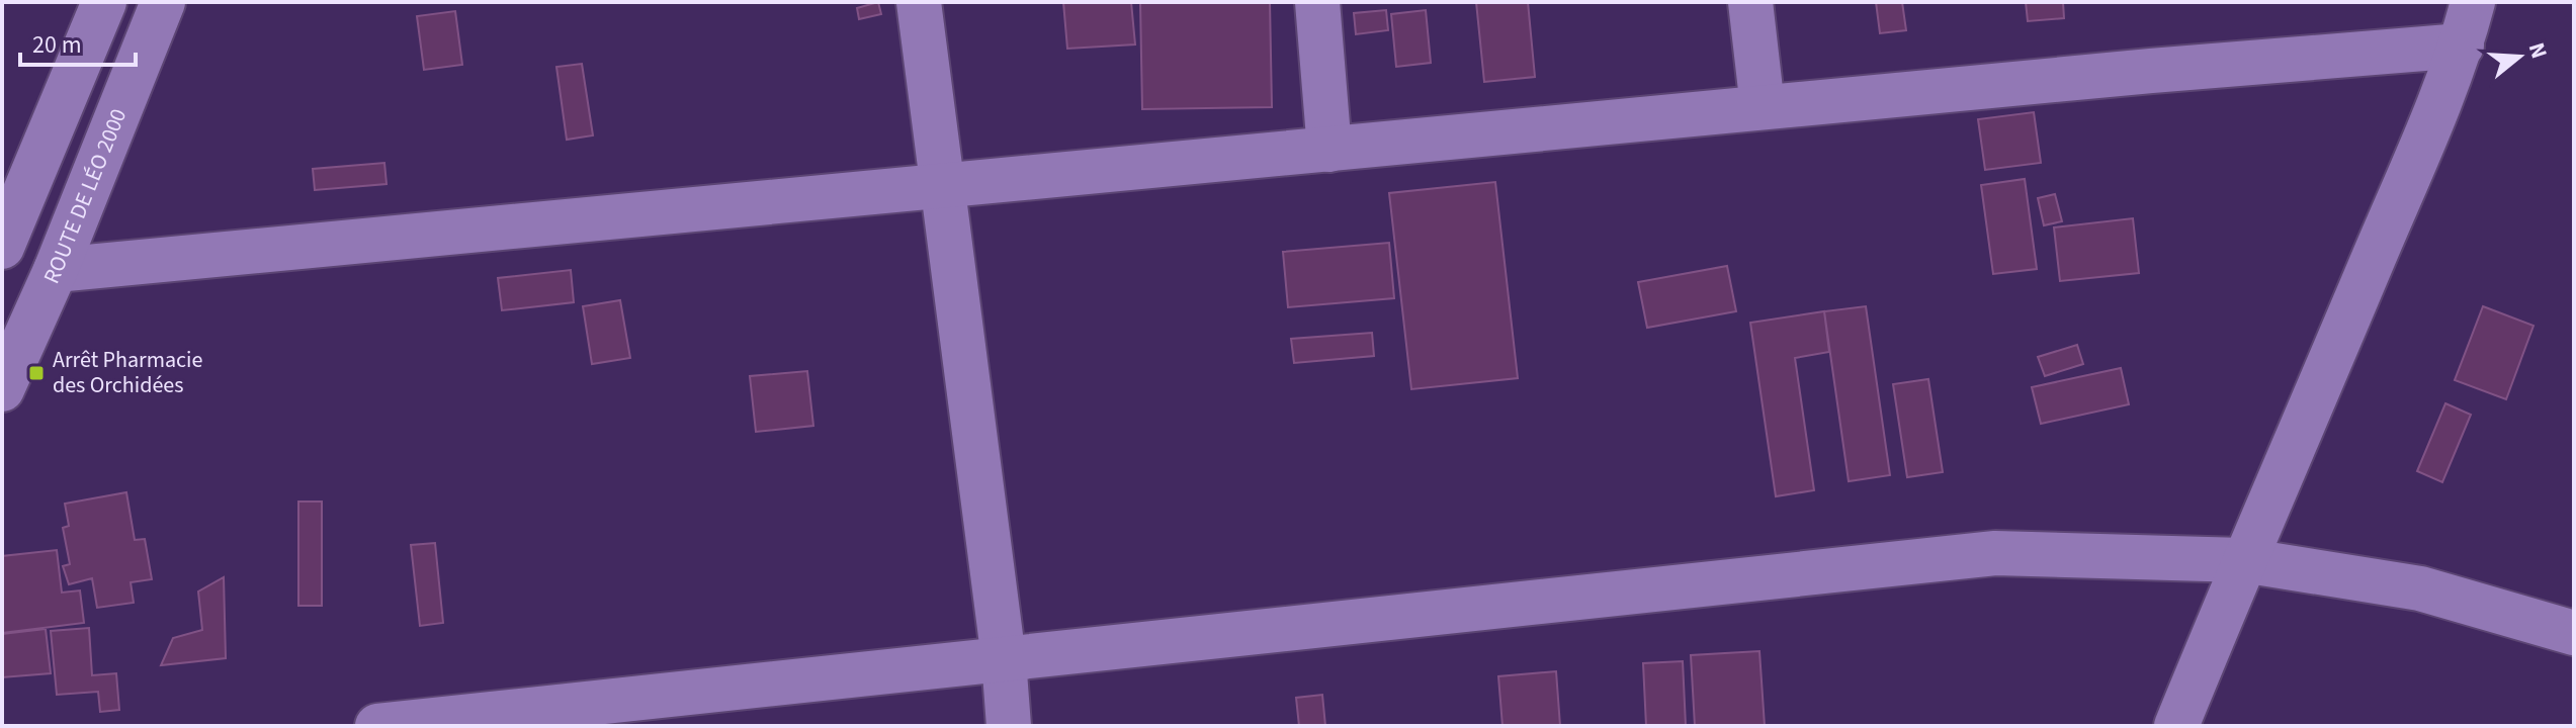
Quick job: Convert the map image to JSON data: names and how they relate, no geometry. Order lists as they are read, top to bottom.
{
  "streets": {
    "street": ["ROUTE DE LÉO 2000"]
  },
  "places": {
    "transit": ["Arrêt Pharmacie des Orchidées"]
  },
  "scale_bar": "20 m",
  "north": "right"
}
